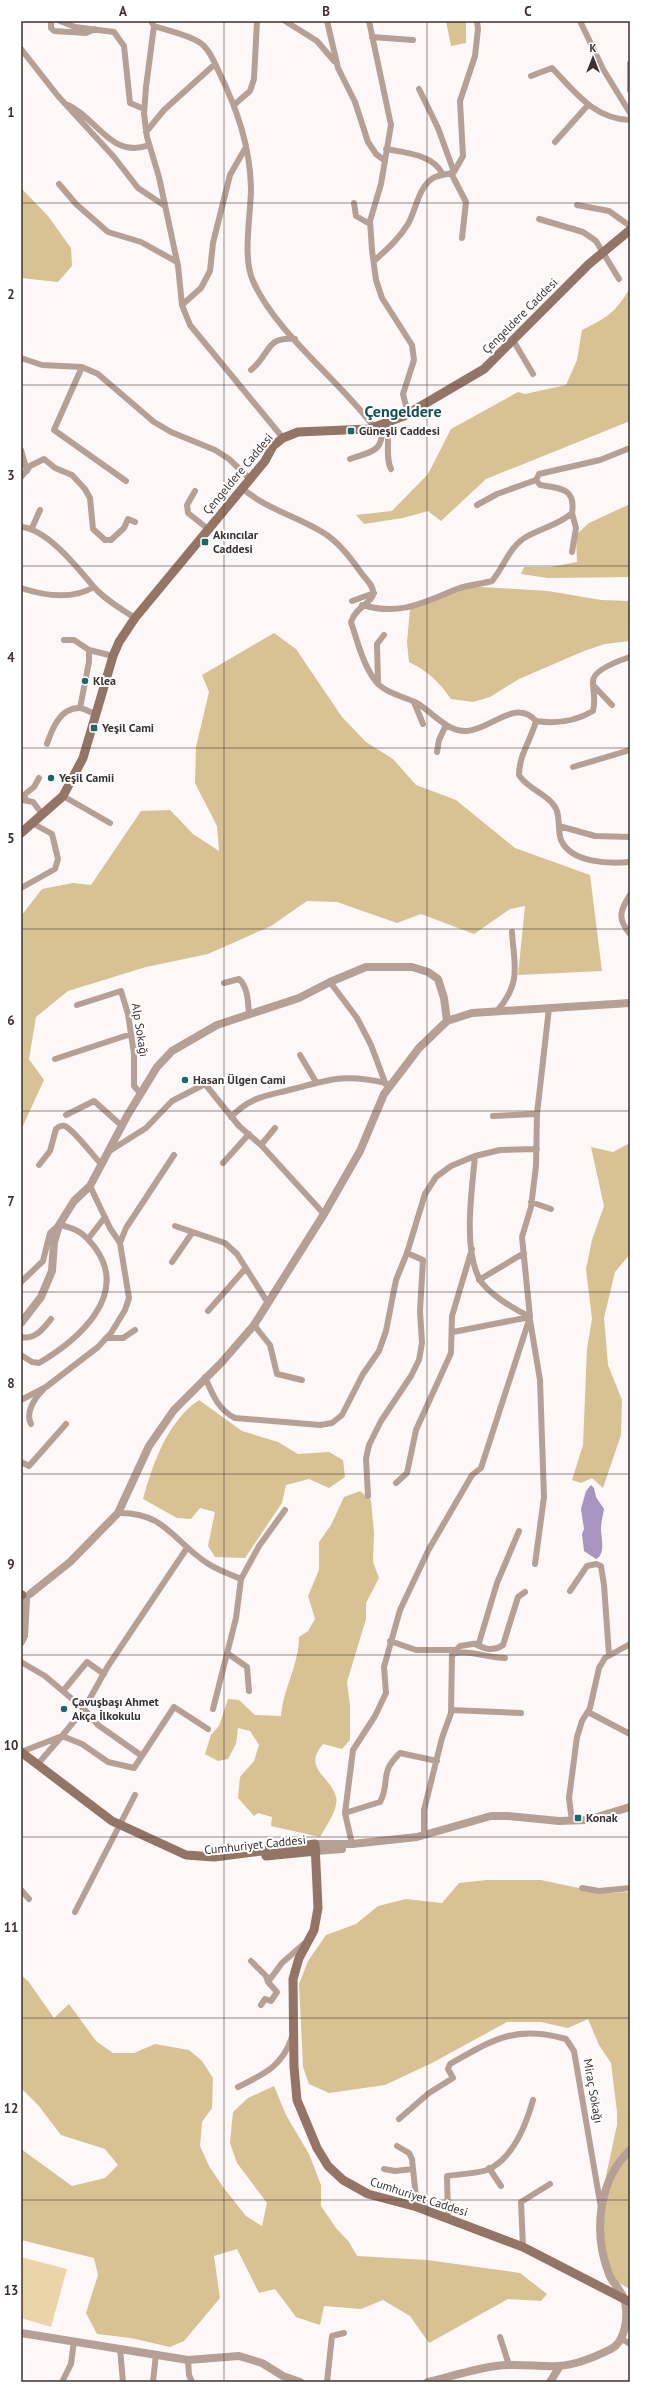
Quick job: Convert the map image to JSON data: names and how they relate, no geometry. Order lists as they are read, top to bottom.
{
  "streets": {
    "main road": ["Çengeldere Caddesi", "Cumhuriyet Caddesi"],
    "street": ["Alp Sokağı", "Miraç Sokağı"]
  },
  "districts": ["Çengeldere"],
  "places": {
    "transit": [
      "Güneşli Caddesi",
      "Akıncılar Caddesi",
      "Yeşil Cami",
      "Konak"
    ],
    "other": [
      "Klea",
      "Yeşil Camii",
      "Hasan Ülgen Cami",
      "Çavuşbaşı Ahmet Akça İlkokulu"
    ]
  },
  "north": "top",
  "grid": {
    "columns": ["A", "B", "C"],
    "rows": [
      "1",
      "2",
      "3",
      "4",
      "5",
      "6",
      "7",
      "8",
      "9",
      "10",
      "11",
      "12",
      "13"
    ]
  }
}
